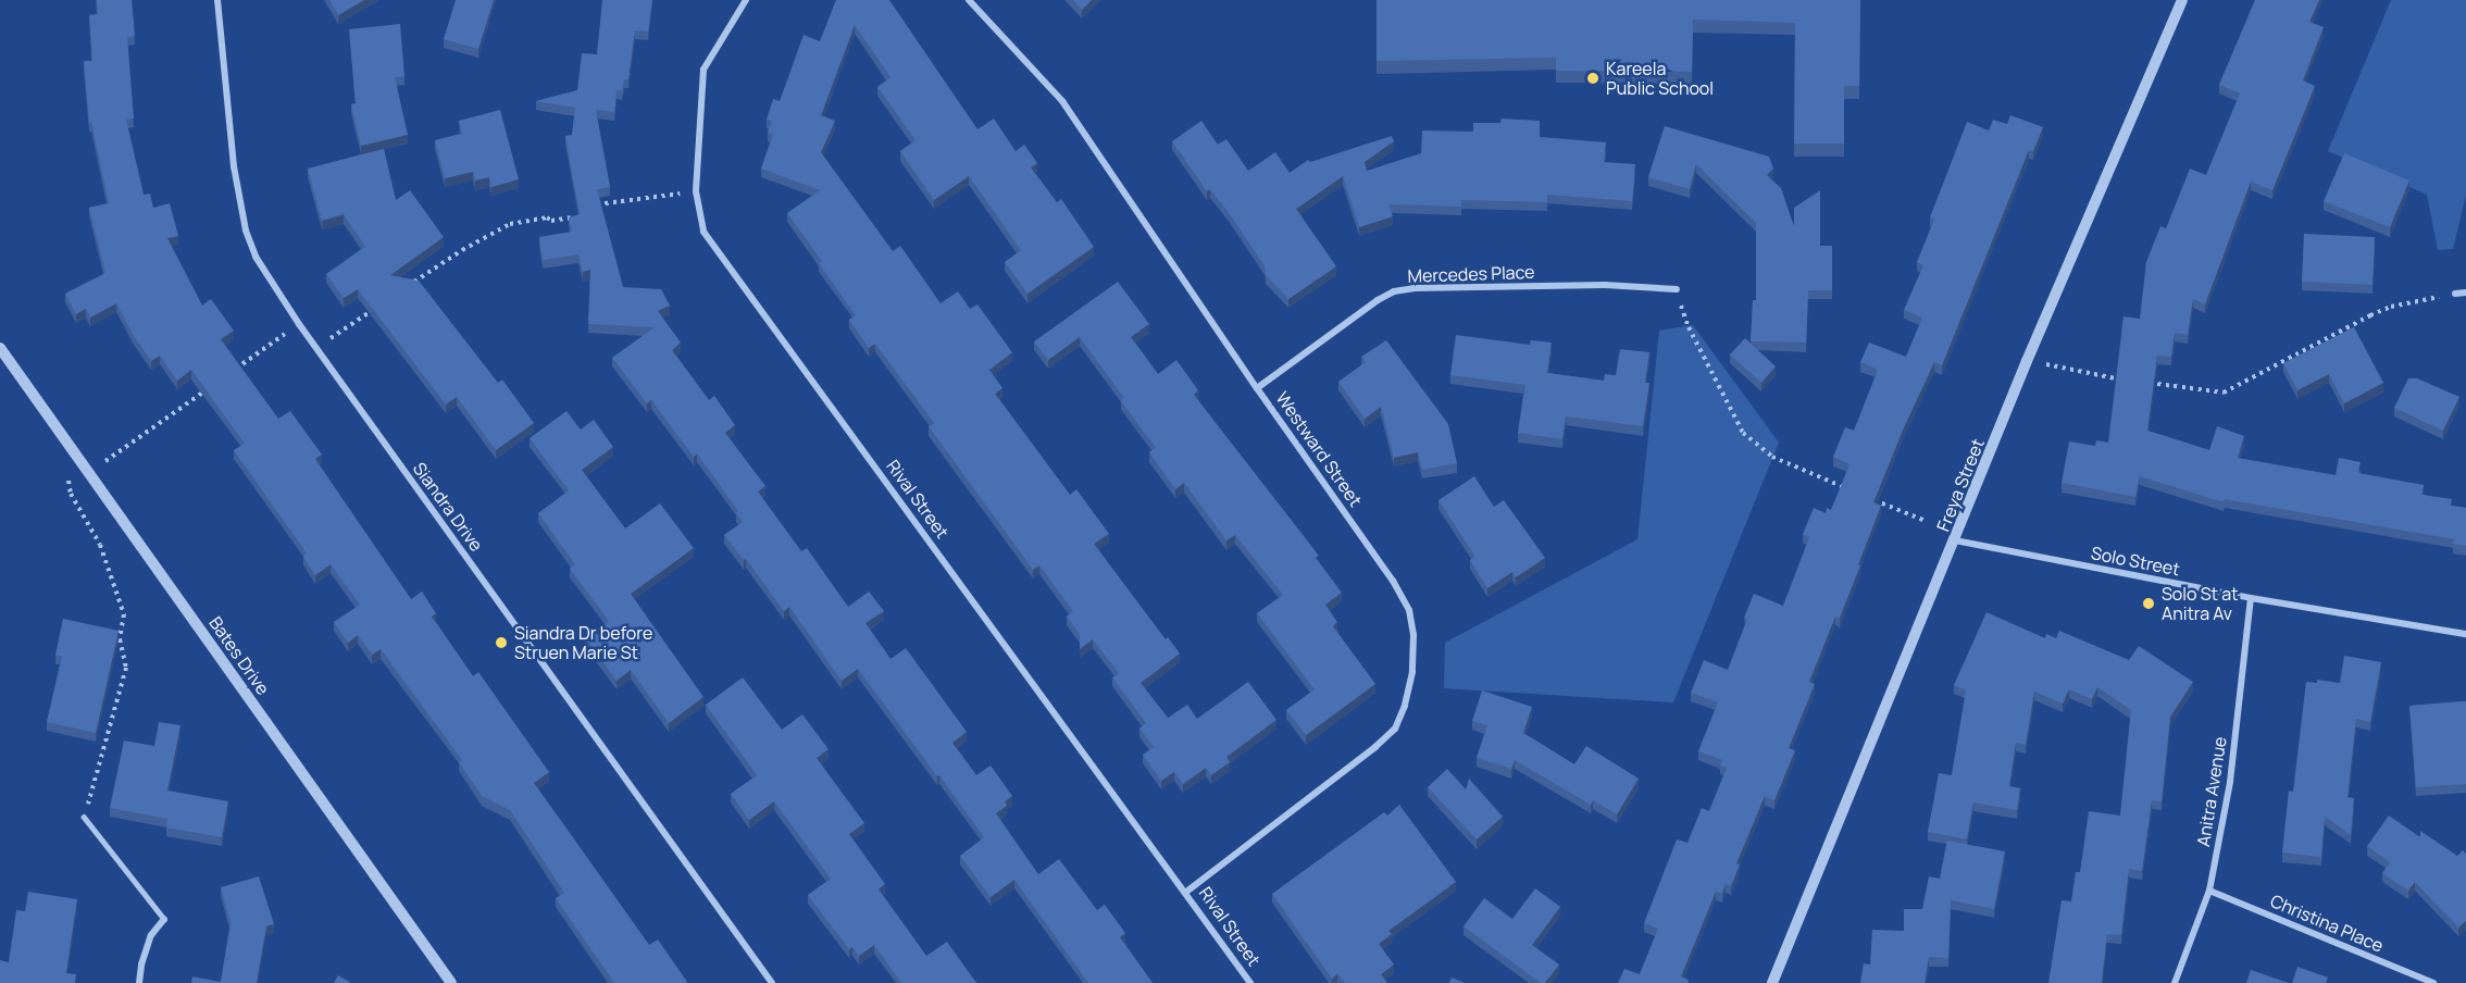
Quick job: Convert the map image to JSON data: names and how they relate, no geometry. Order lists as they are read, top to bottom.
{
  "streets": {
    "street": [
      "Mercedes Place",
      "Westward Street",
      "Freya Street",
      "Rival Street",
      "Siandra Drive",
      "Solo Street",
      "Bates Drive",
      "Anitra Avenue",
      "Christina Place"
    ]
  },
  "crossings": [
    ["Mercedes Place", "Westward Street"],
    ["Westward Street", "Rival Street"],
    ["Freya Street", "Solo Street"],
    ["Solo Street", "Anitra Avenue"],
    ["Anitra Avenue", "Christina Place"]
  ],
  "places": ["Kareela Public School", "Solo St at Anitra Av", "Siandra Dr before Struen Marie St"]
}
